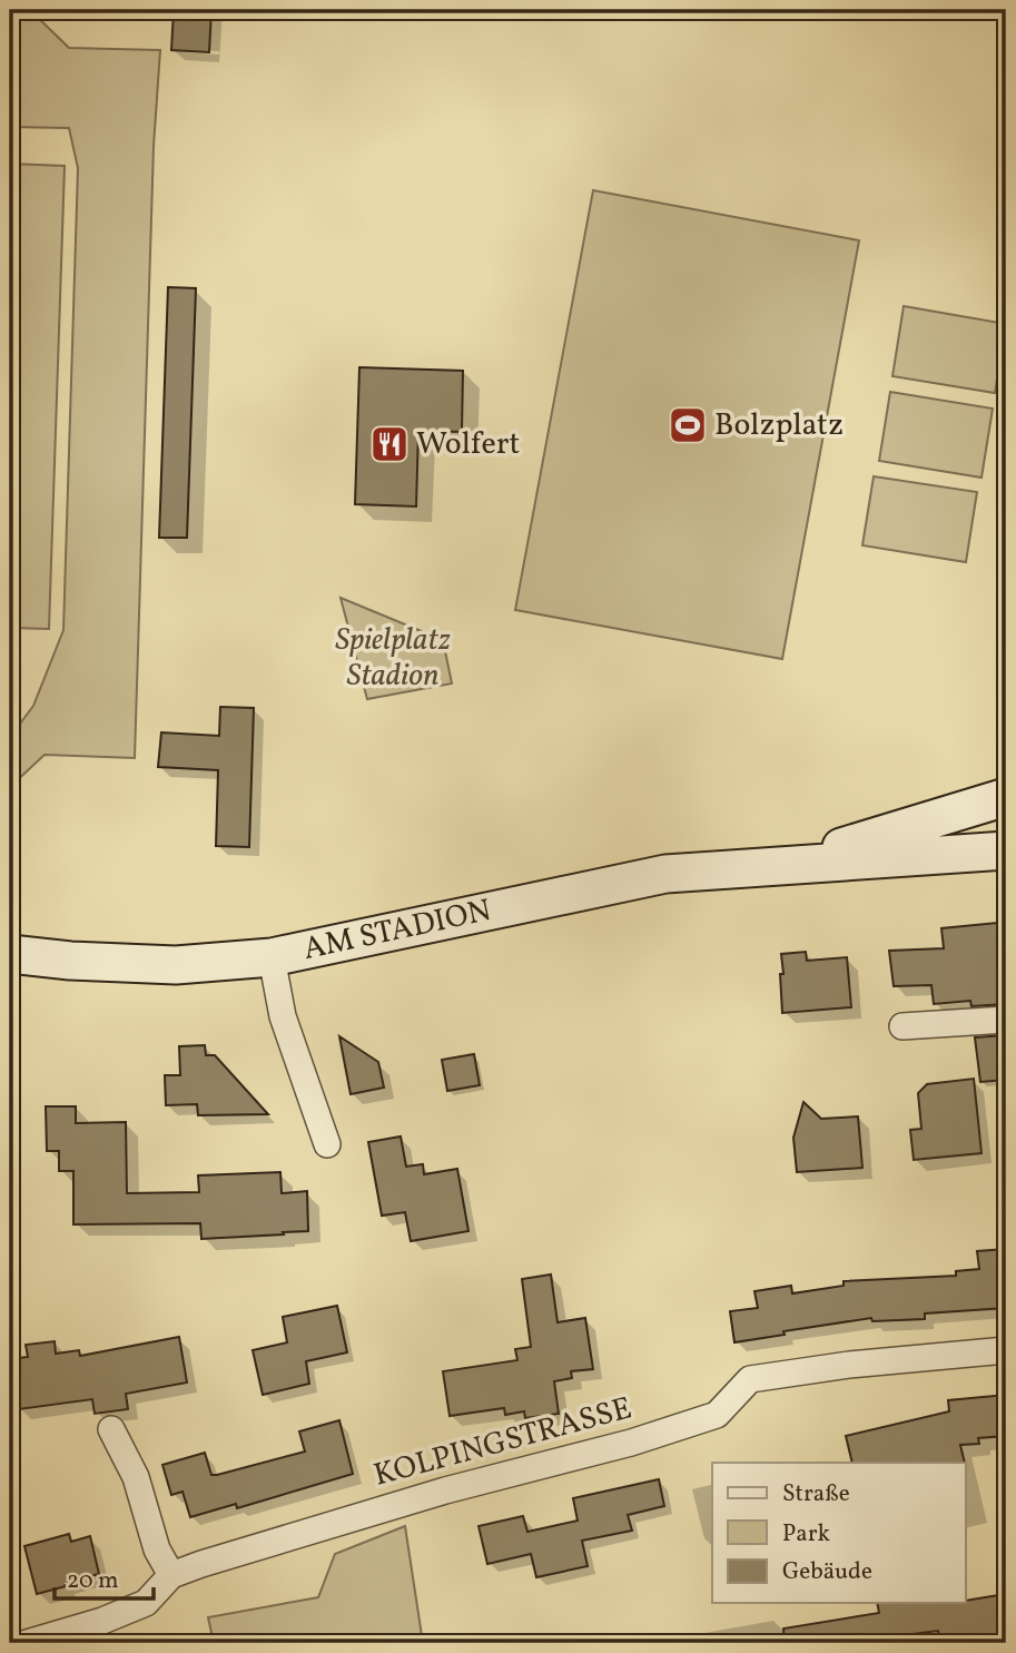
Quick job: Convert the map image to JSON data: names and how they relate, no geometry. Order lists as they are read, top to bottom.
{
  "streets": {
    "street": ["AM STADION", "KOLPINGSTRASSE"]
  },
  "parks": ["Spielplatz Stadion"],
  "places": {
    "sports": ["Bolzplatz"],
    "restaurant": ["Wolfert"]
  },
  "legend": ["Straße", "Park", "Gebäude"],
  "scale_bar": "20 m"
}
